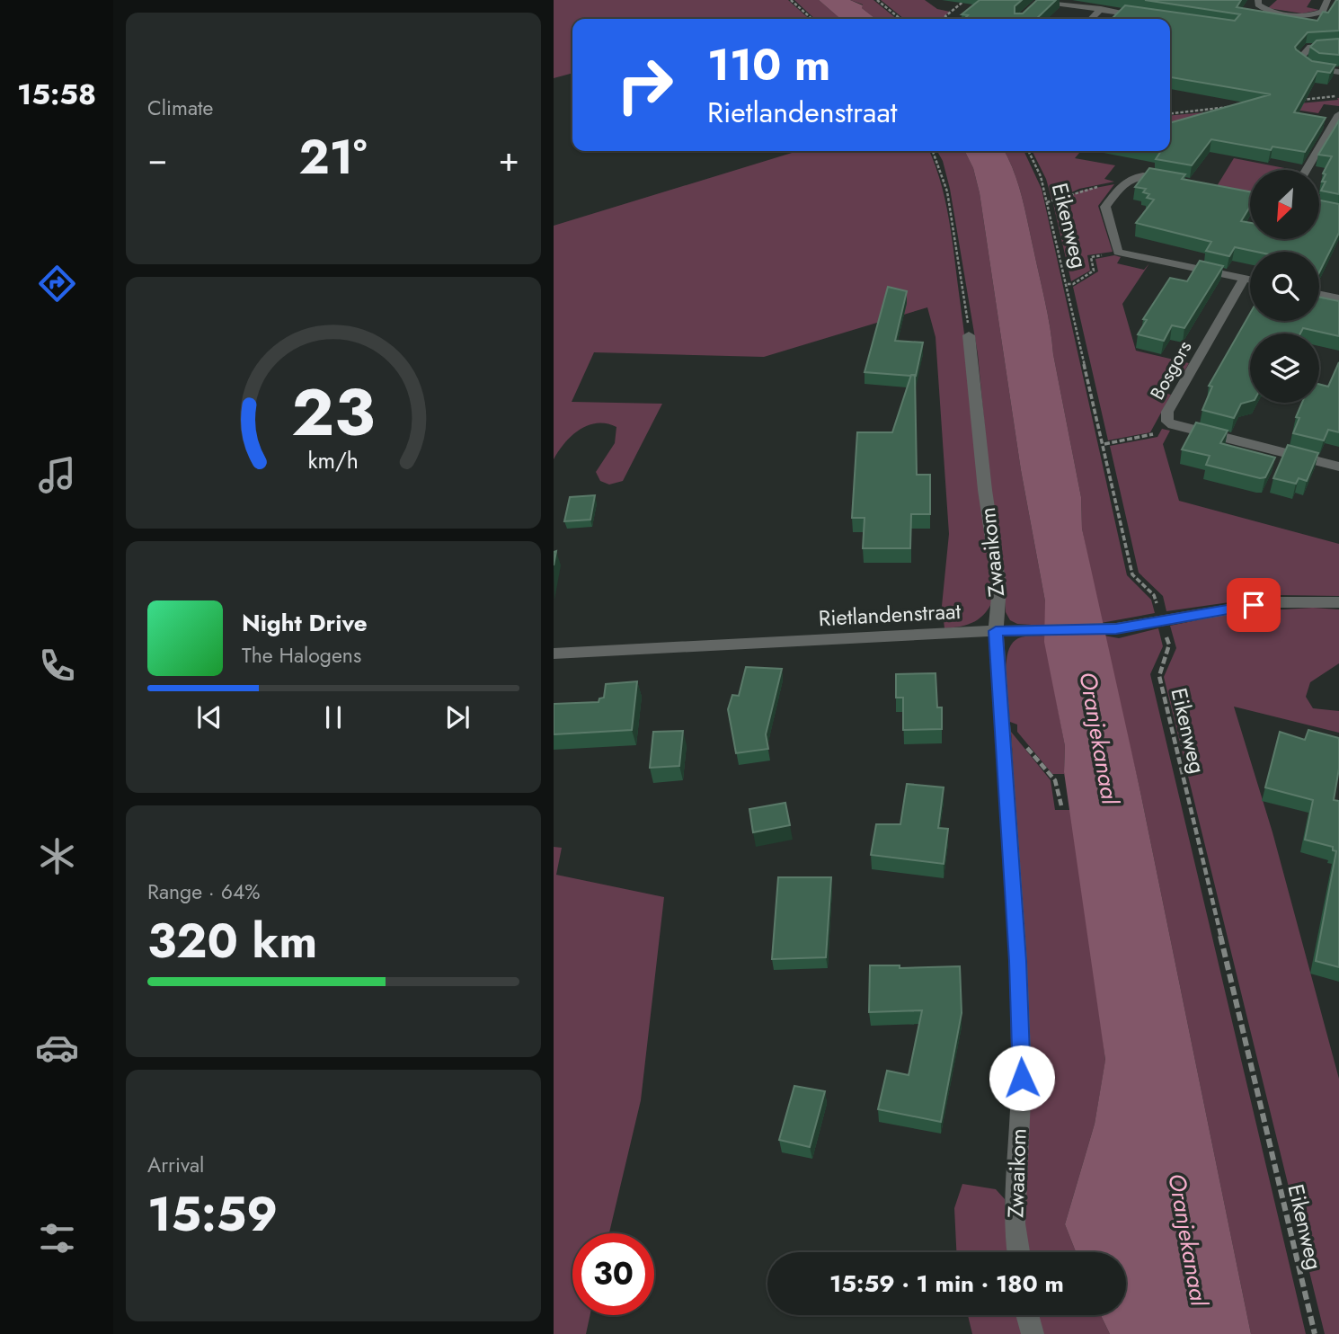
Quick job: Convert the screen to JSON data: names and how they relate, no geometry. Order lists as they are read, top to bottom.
{
  "streets": {
    "street": ["Bosgors", "Zwaaikom", "Rietlandenstraat"],
    "path": ["Eikenweg"]
  },
  "crossings": [
    ["Eikenweg", "Bosgors"],
    ["Eikenweg", "Rietlandenstraat"],
    ["Zwaaikom", "Rietlandenstraat"]
  ],
  "water": ["Oranjekanaal"],
  "north": "bottom left",
  "page": {
    "tabs": "15:58",
    "tile": [
      "Climate",
      ["Range · 64%", "320 km"],
      ["Arrival", "15:59"]
    ],
    "turn": ["110 m", "Rietlandenstraat"],
    "heat": ["−", "21°", "+"],
    "song": ["Night Drive", "The Halogens"],
    "limit": "30",
    "trip": "15:59 · 1 min · 180 m",
    "gauge": ["23", "km/h"]
  }
}
